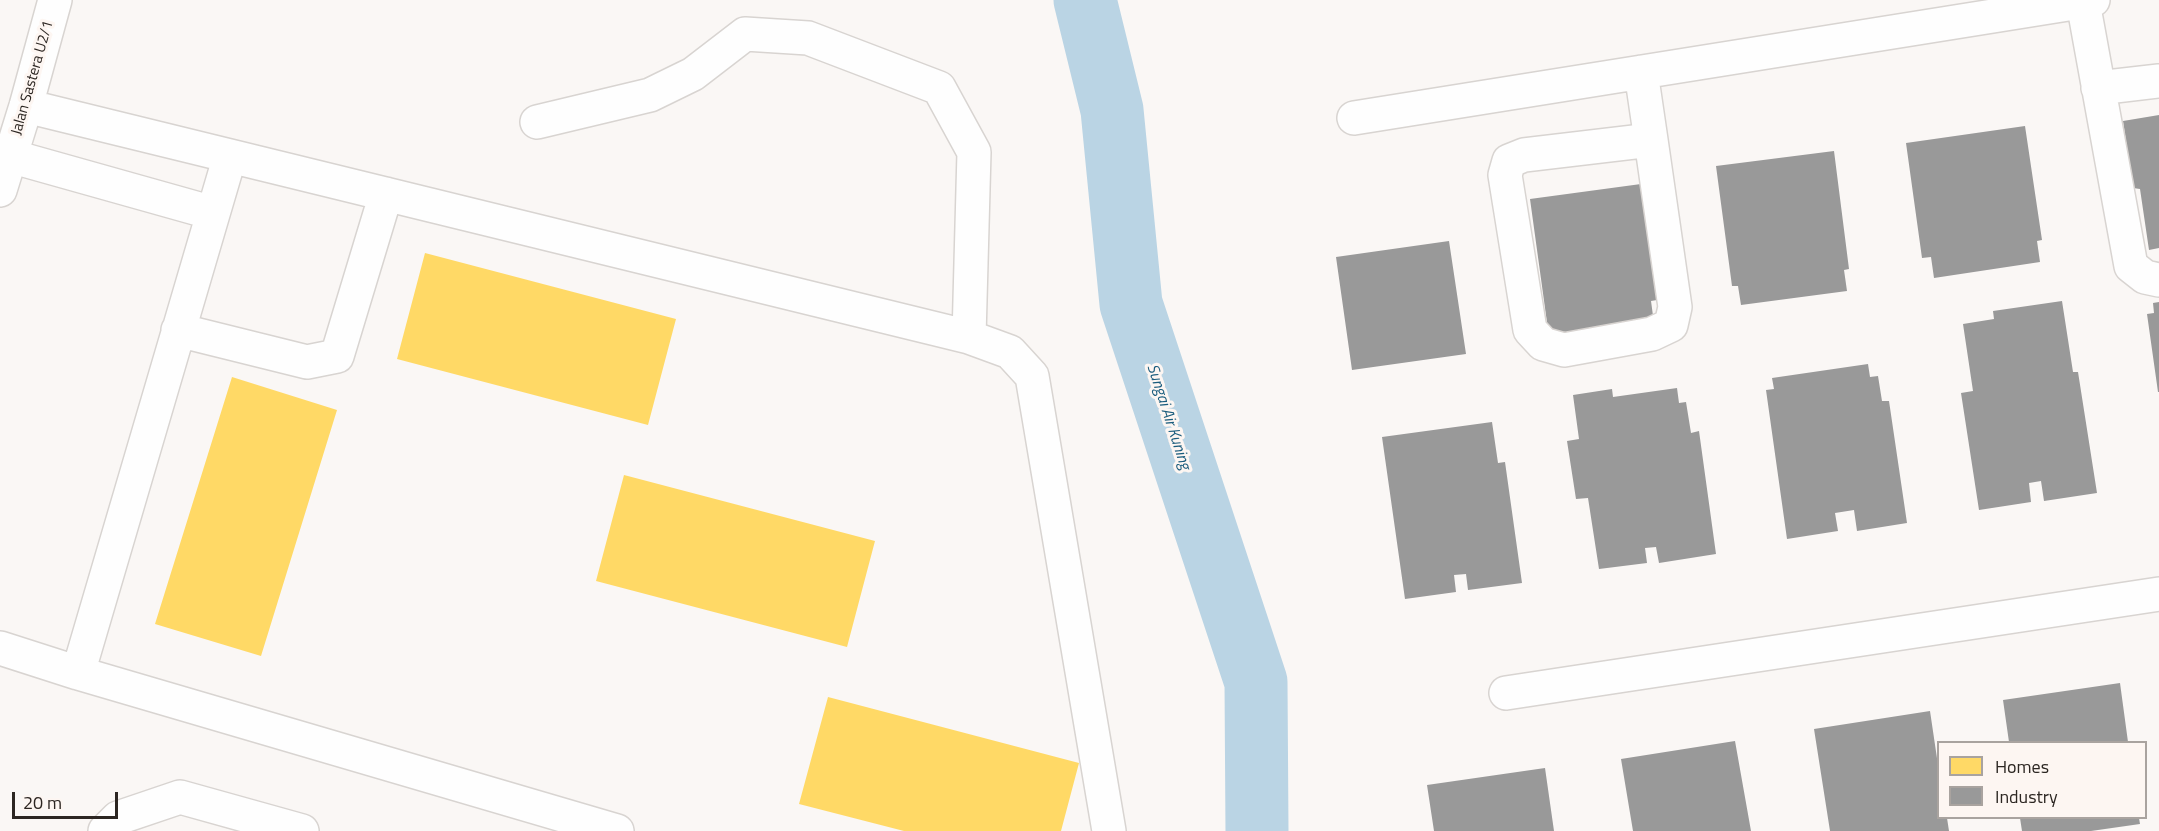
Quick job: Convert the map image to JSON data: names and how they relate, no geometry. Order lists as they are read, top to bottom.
{
  "streets": {
    "street": ["Jalan Sastera U2/1"]
  },
  "water": ["Sungai Air Kuning"],
  "legend": ["Homes", "Industry"],
  "scale_bar": "20 m"
}
